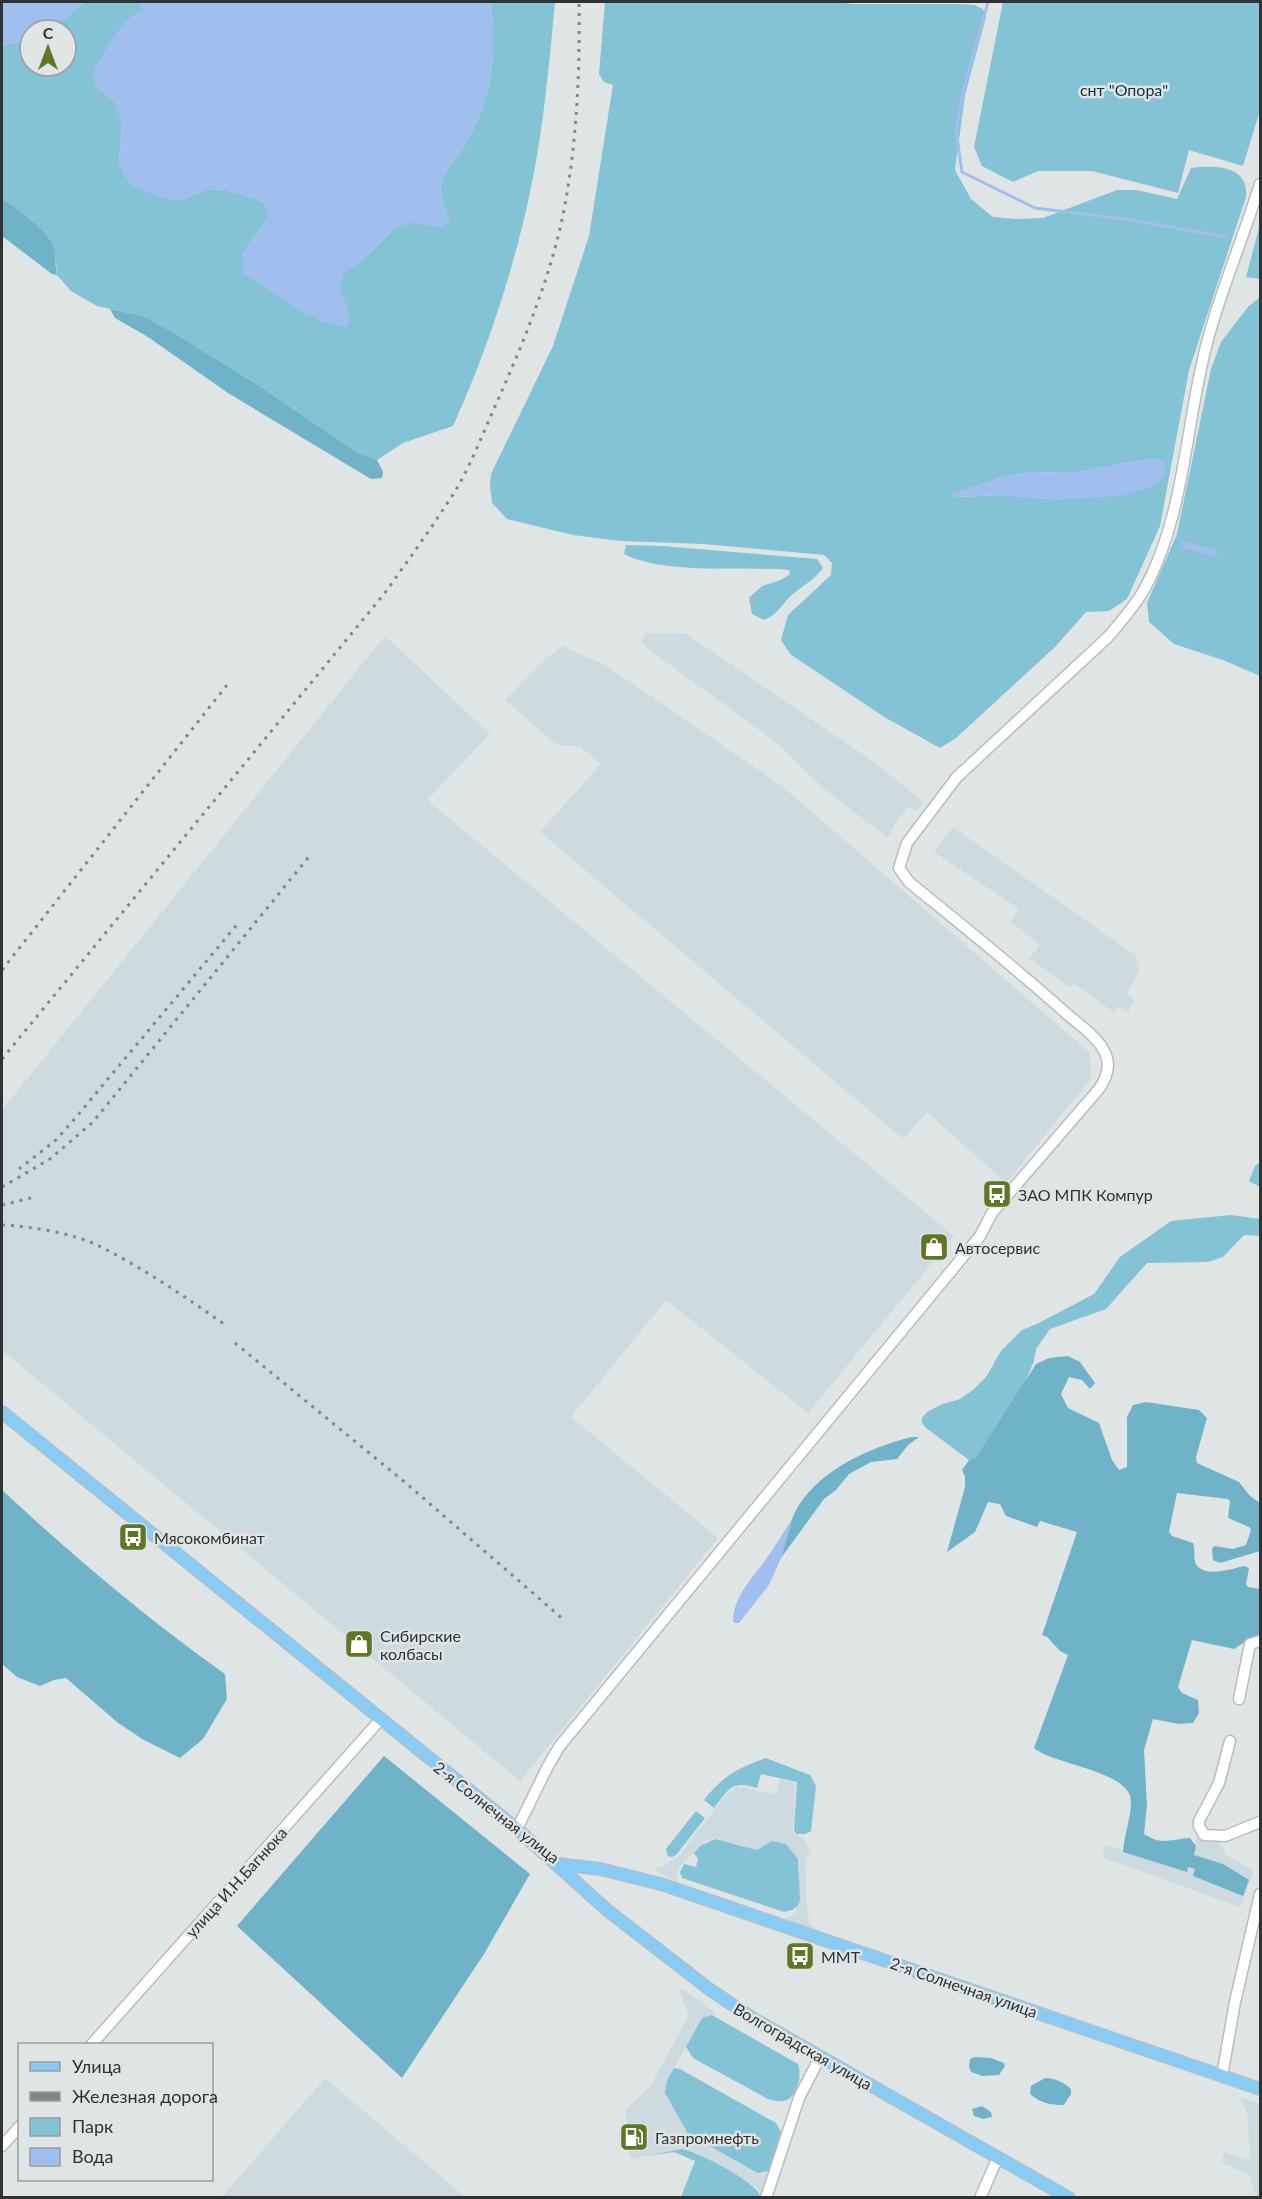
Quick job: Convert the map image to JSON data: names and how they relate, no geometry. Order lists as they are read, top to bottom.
{
  "streets": {
    "main road": ["2-я Солнечная улица", "Волгоградская улица"],
    "street": ["улица И.Н.Багнюка"]
  },
  "crossings": [
    ["2-я Солнечная улица", "улица И.Н.Багнюка"],
    ["2-я Солнечная улица", "Волгоградская улица"]
  ],
  "parks": ["снт \"Опора\""],
  "places": {
    "bus stop": ["ЗАО МПК Компур", "Мясокомбинат", "ММТ"],
    "shop": ["Автосервис", "Сибирские колбасы"],
    "fuel station": ["Газпромнефть"]
  },
  "legend": [
    "Улица",
    "Железная дорога",
    "Парк",
    "Вода"
  ],
  "north": "top"
}
